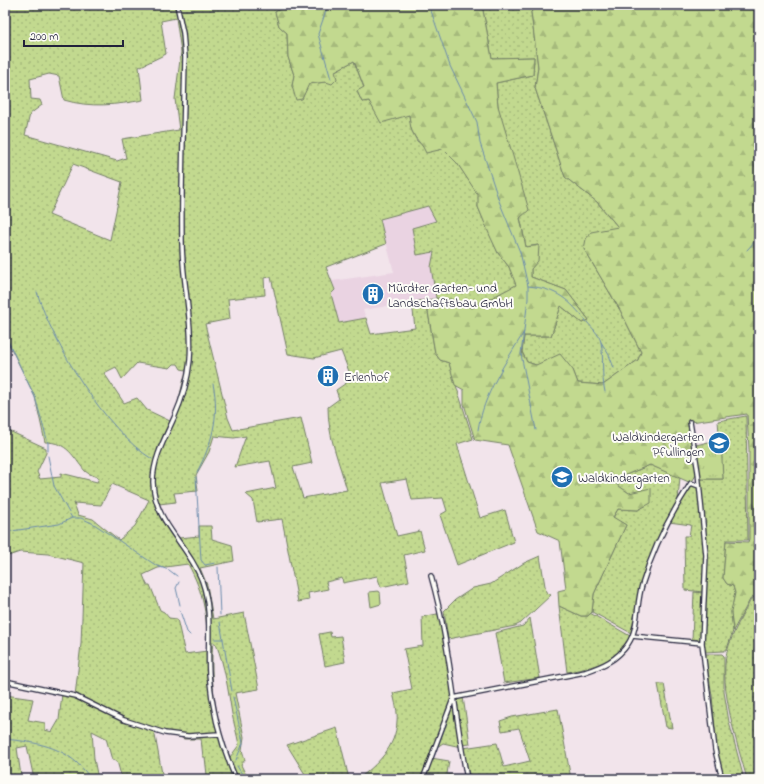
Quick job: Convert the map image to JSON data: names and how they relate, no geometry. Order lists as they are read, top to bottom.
{
  "places": {
    "building": ["Mürdter Garten- und Landschaftsbau GmbH", "Erlenhof"],
    "school or university": ["Waldkindergarten Pfullingen", "Waldkindergarten"]
  },
  "scale_bar": "200 m"
}
